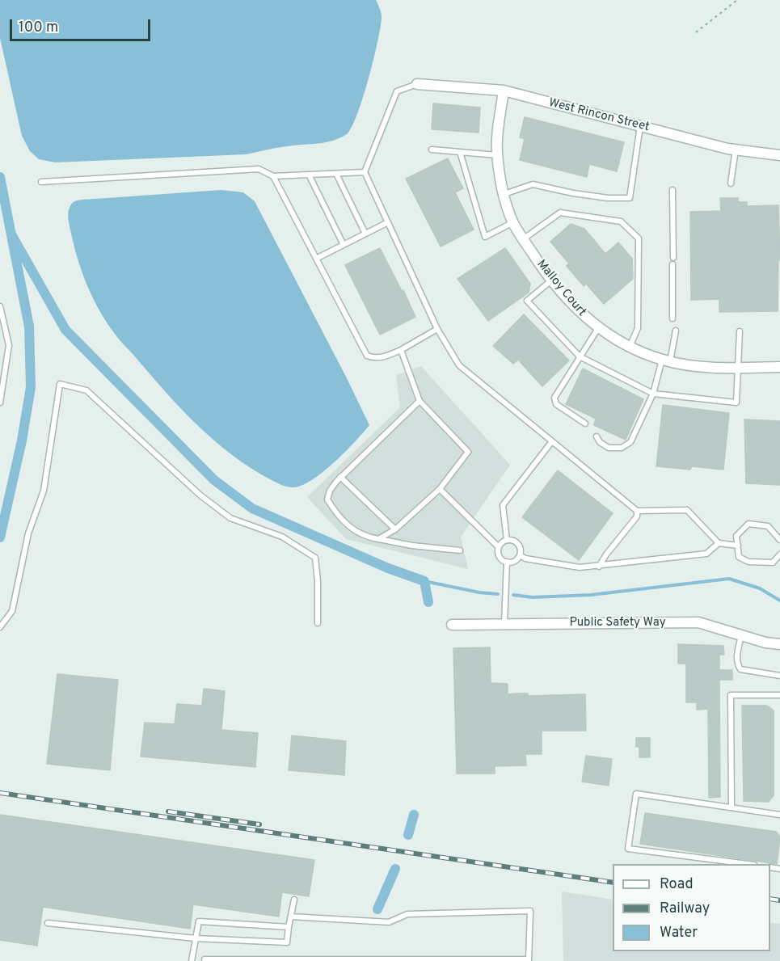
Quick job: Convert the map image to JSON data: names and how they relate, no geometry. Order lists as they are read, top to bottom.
{
  "streets": {
    "street": ["West Rincon Street", "Malloy Court", "Public Safety Way"]
  },
  "crossings": [
    ["West Rincon Street", "Malloy Court"]
  ],
  "legend": ["Road", "Railway", "Water"],
  "scale_bar": "100 m"
}
